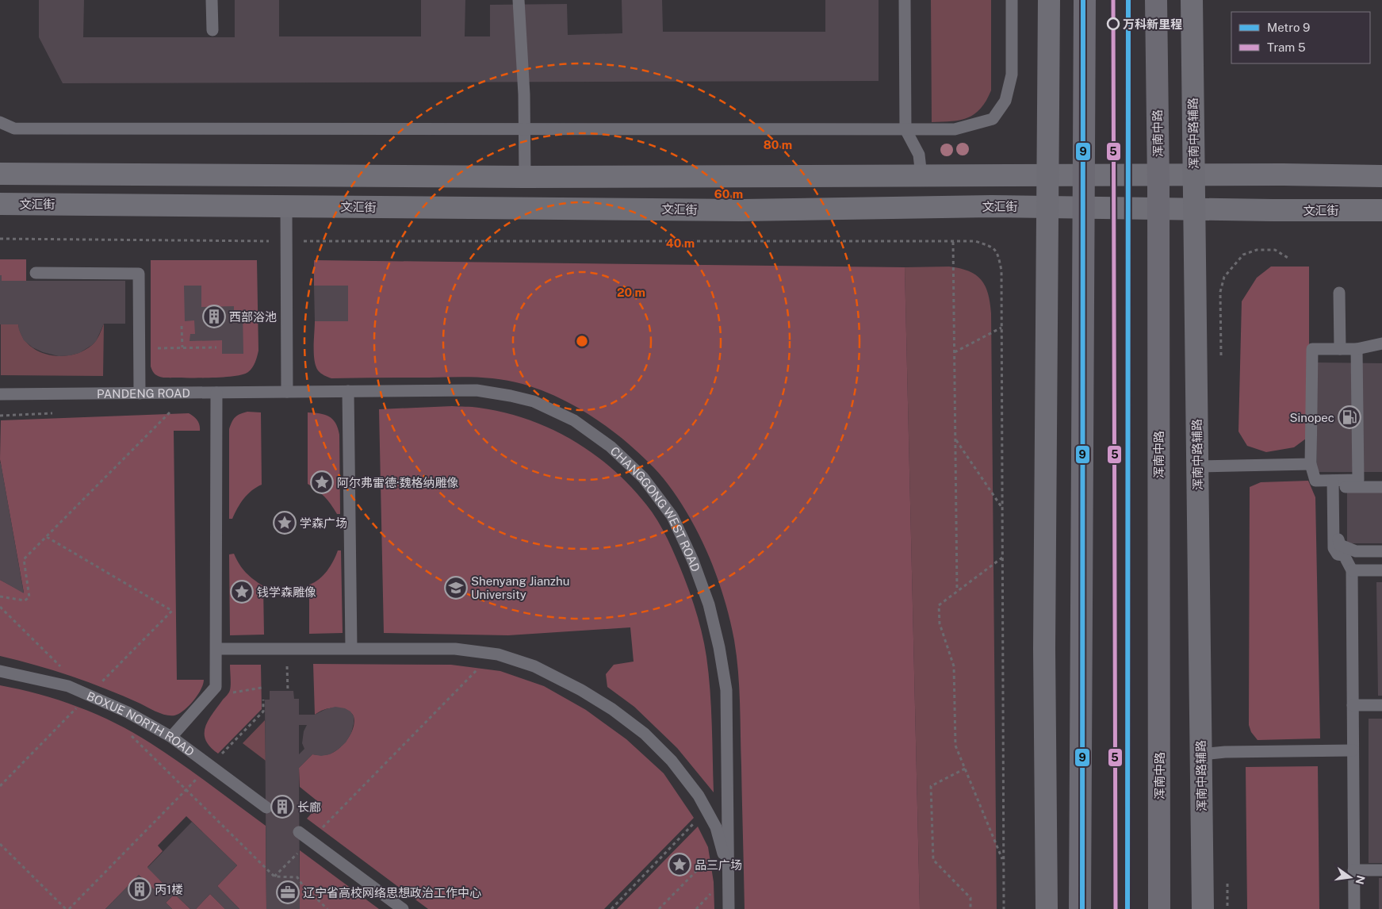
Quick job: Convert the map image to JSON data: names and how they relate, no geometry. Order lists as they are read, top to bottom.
{
  "streets": {
    "highway": ["浑南中路"],
    "main road": ["浑南中路辅路"],
    "street": ["文汇街"],
    "lane": ["PANDENG ROAD", "CHANGGONG WEST ROAD", "BOXUE NORTH ROAD"]
  },
  "crossings": [
    ["浑南中路辅路", "文汇街"],
    ["PANDENG ROAD", "CHANGGONG WEST ROAD"]
  ],
  "places": {
    "other": ["万科新里程"],
    "building": ["西部浴池", "长廊", "丙1楼"],
    "fuel station": ["Sinopec"],
    "place": [
      "阿尔弗雷德·魏格纳雕像",
      "学森广场",
      "钱学森雕像",
      "品三广场"
    ],
    "school or university": ["Shenyang Jianzhu University"],
    "office": ["辽宁省高校网络思想政治工作中心"]
  },
  "lines": ["metro line 9", "tram line 5"],
  "legend": ["Metro 9", "Tram 5"],
  "north": "right",
  "rings": [
    "80 m",
    "60 m",
    "40 m",
    "20 m"
  ]
}
